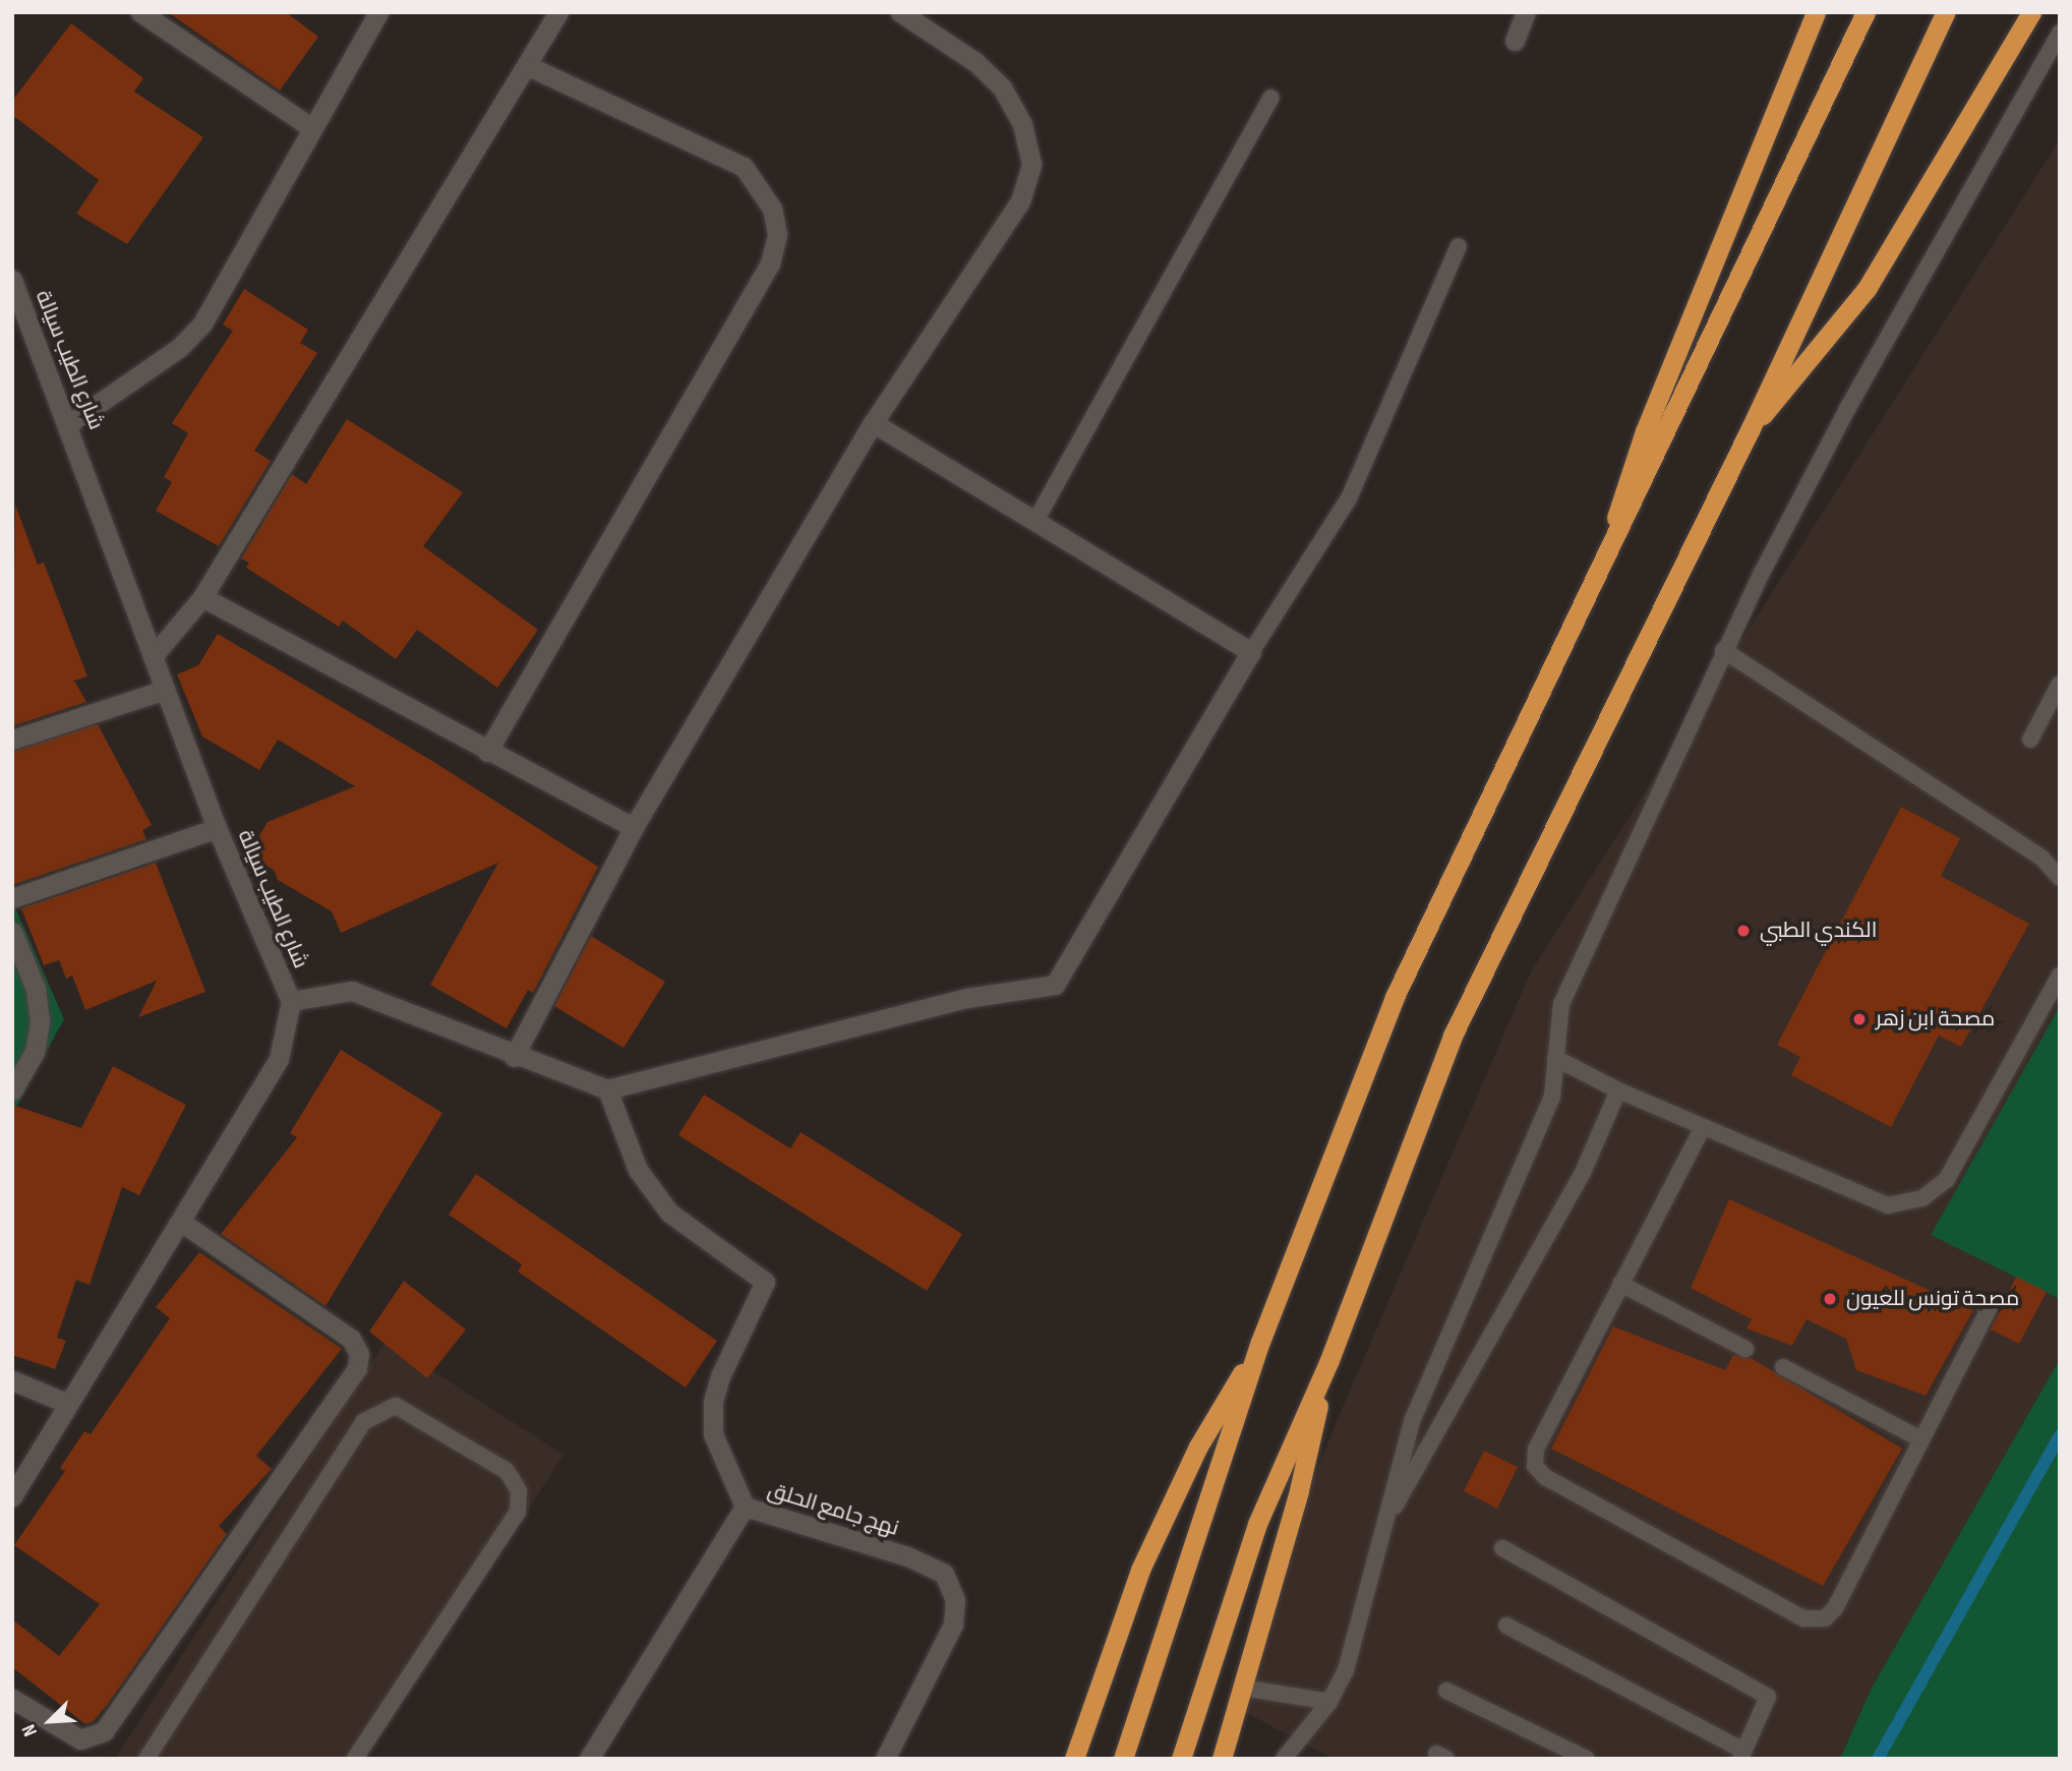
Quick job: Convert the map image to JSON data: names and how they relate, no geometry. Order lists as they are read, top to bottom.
{
  "streets": {
    "street": ["شارع الطيب سيالة", "نهج جامع الحلق"]
  },
  "places": ["الكندي الطبي", "مصحة ابن زهر", "مصحة تونس للعيون"],
  "north": "bottom left"
}
